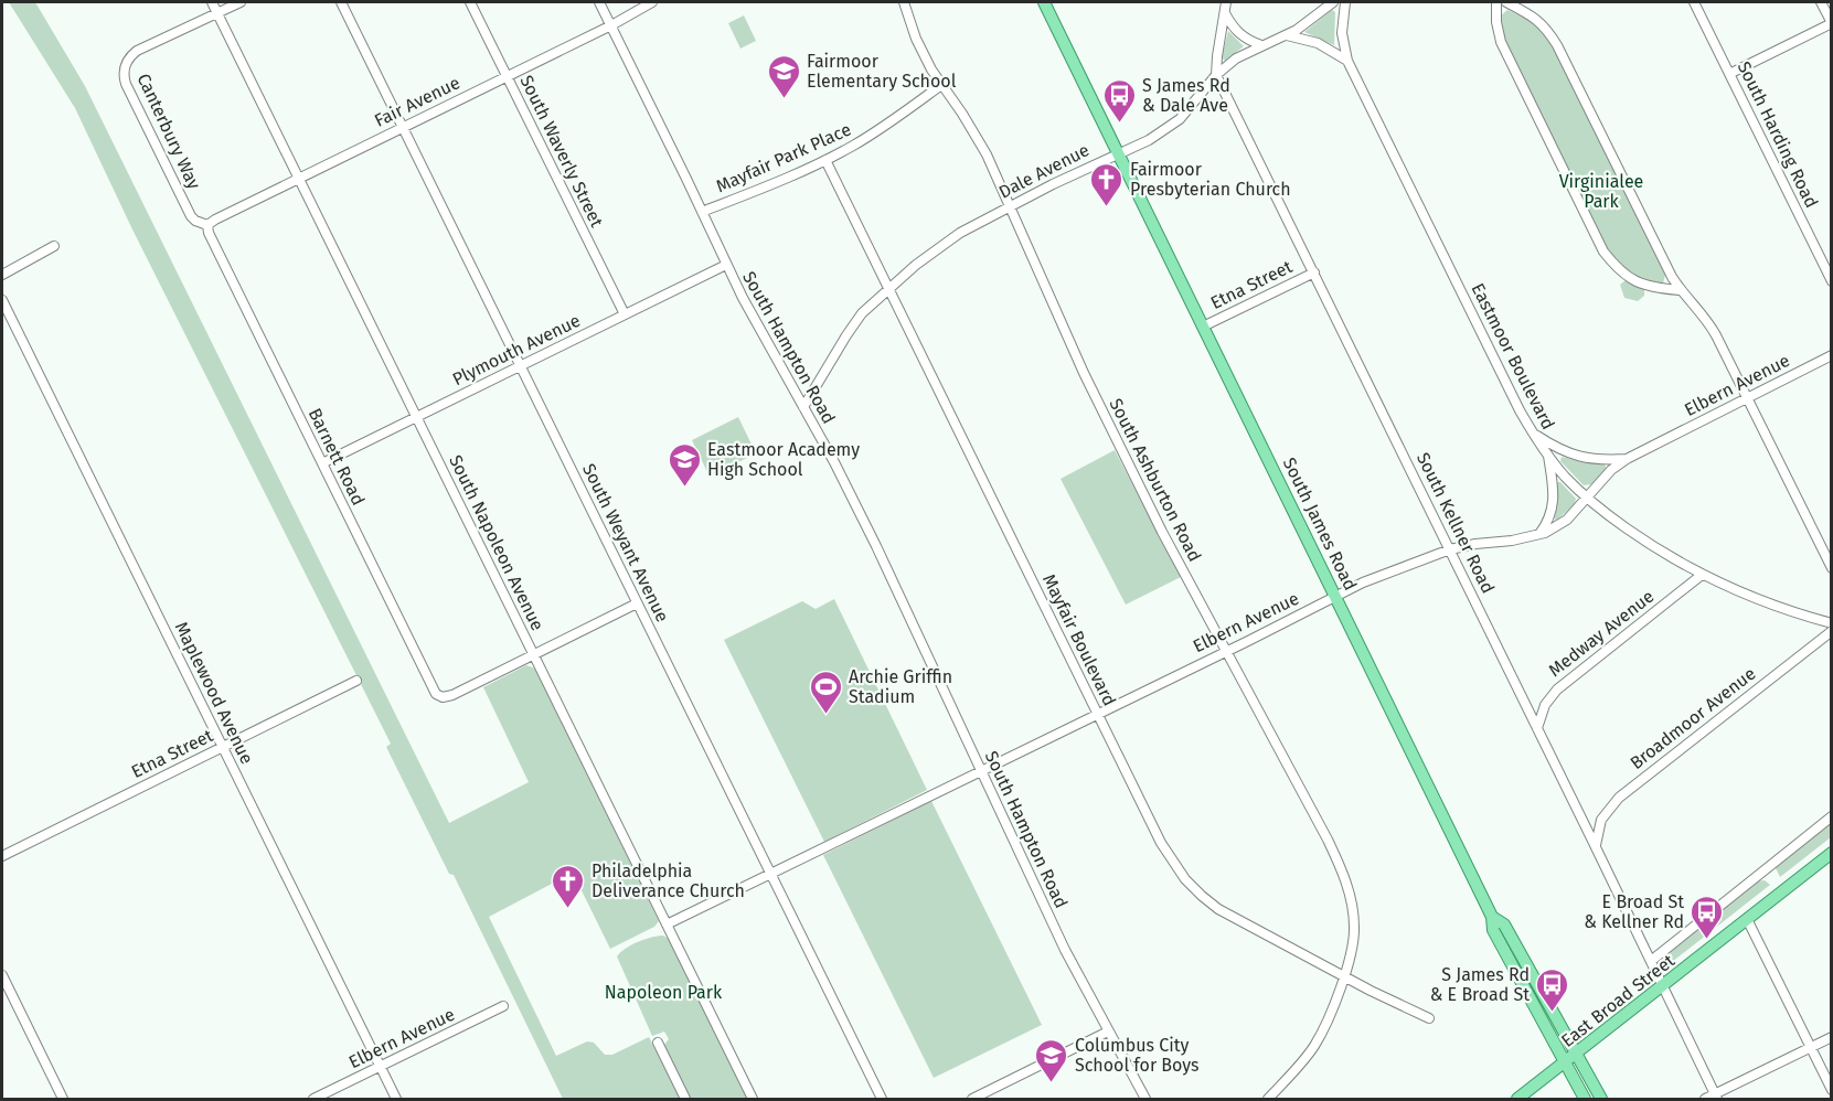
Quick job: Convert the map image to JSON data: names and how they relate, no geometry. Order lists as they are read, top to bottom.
{
  "streets": {
    "main road": ["South James Road", "East Broad Street"],
    "street": [
      "Fair Avenue",
      "Canterbury Way",
      "South Harding Road",
      "South Waverly Street",
      "Mayfair Park Place",
      "Dale Avenue",
      "Etna Street",
      "South Hampton Road",
      "Plymouth Avenue",
      "Eastmoor Boulevard",
      "Elbern Avenue",
      "Barnett Road",
      "South Ashburton Road",
      "South Kellner Road",
      "South Napoleon Avenue",
      "South Weyant Avenue",
      "Medway Avenue",
      "Mayfair Boulevard",
      "Maplewood Avenue",
      "Broadmoor Avenue"
    ]
  },
  "crossings": [
    ["Fair Avenue", "Canterbury Way"],
    ["Fair Avenue", "South Waverly Street"],
    ["Fair Avenue", "South Hampton Road"],
    ["Fair Avenue", "Barnett Road"],
    ["Fair Avenue", "South Napoleon Avenue"],
    ["Fair Avenue", "South Weyant Avenue"],
    ["Canterbury Way", "Barnett Road"],
    ["Canterbury Way", "South Napoleon Avenue"],
    ["South Waverly Street", "Plymouth Avenue"],
    ["Mayfair Park Place", "South Hampton Road"],
    ["Mayfair Park Place", "South Ashburton Road"],
    ["Mayfair Park Place", "Mayfair Boulevard"],
    ["Dale Avenue", "South Hampton Road"],
    ["Dale Avenue", "South Ashburton Road"],
    ["Dale Avenue", "South Kellner Road"],
    ["Dale Avenue", "South James Road"],
    ["Dale Avenue", "Mayfair Boulevard"],
    ["Etna Street", "South Kellner Road"],
    ["Etna Street", "South James Road"],
    ["Etna Street", "Maplewood Avenue"],
    ["South Hampton Road", "Plymouth Avenue"],
    ["South Hampton Road", "Elbern Avenue"],
    ["Plymouth Avenue", "Barnett Road"],
    ["Plymouth Avenue", "South Napoleon Avenue"],
    ["Plymouth Avenue", "South Weyant Avenue"],
    ["Eastmoor Boulevard", "Elbern Avenue"],
    ["Eastmoor Boulevard", "Medway Avenue"],
    ["Elbern Avenue", "South Ashburton Road"],
    ["Elbern Avenue", "South Kellner Road"],
    ["Elbern Avenue", "South James Road"],
    ["Elbern Avenue", "South Napoleon Avenue"],
    ["Elbern Avenue", "South Weyant Avenue"],
    ["Elbern Avenue", "Mayfair Boulevard"],
    ["Elbern Avenue", "Maplewood Avenue"],
    ["Barnett Road", "South Napoleon Avenue"],
    ["South Ashburton Road", "Mayfair Boulevard"],
    ["South Kellner Road", "Medway Avenue"],
    ["South Kellner Road", "Broadmoor Avenue"],
    ["South Kellner Road", "East Broad Street"],
    ["South James Road", "East Broad Street"]
  ],
  "parks": ["Virginialee Park", "Napoleon Park"],
  "places": {
    "school or university": ["Fairmoor Elementary School", "Eastmoor Academy High School", "Columbus City School for Boys"],
    "bus stop": ["S James Rd & Dale Ave", "E Broad St & Kellner Rd", "S James Rd & E Broad St"],
    "church": ["Fairmoor Presbyterian Church", "Philadelphia Deliverance Church"],
    "sports": ["Archie Griffin Stadium"]
  }
}
